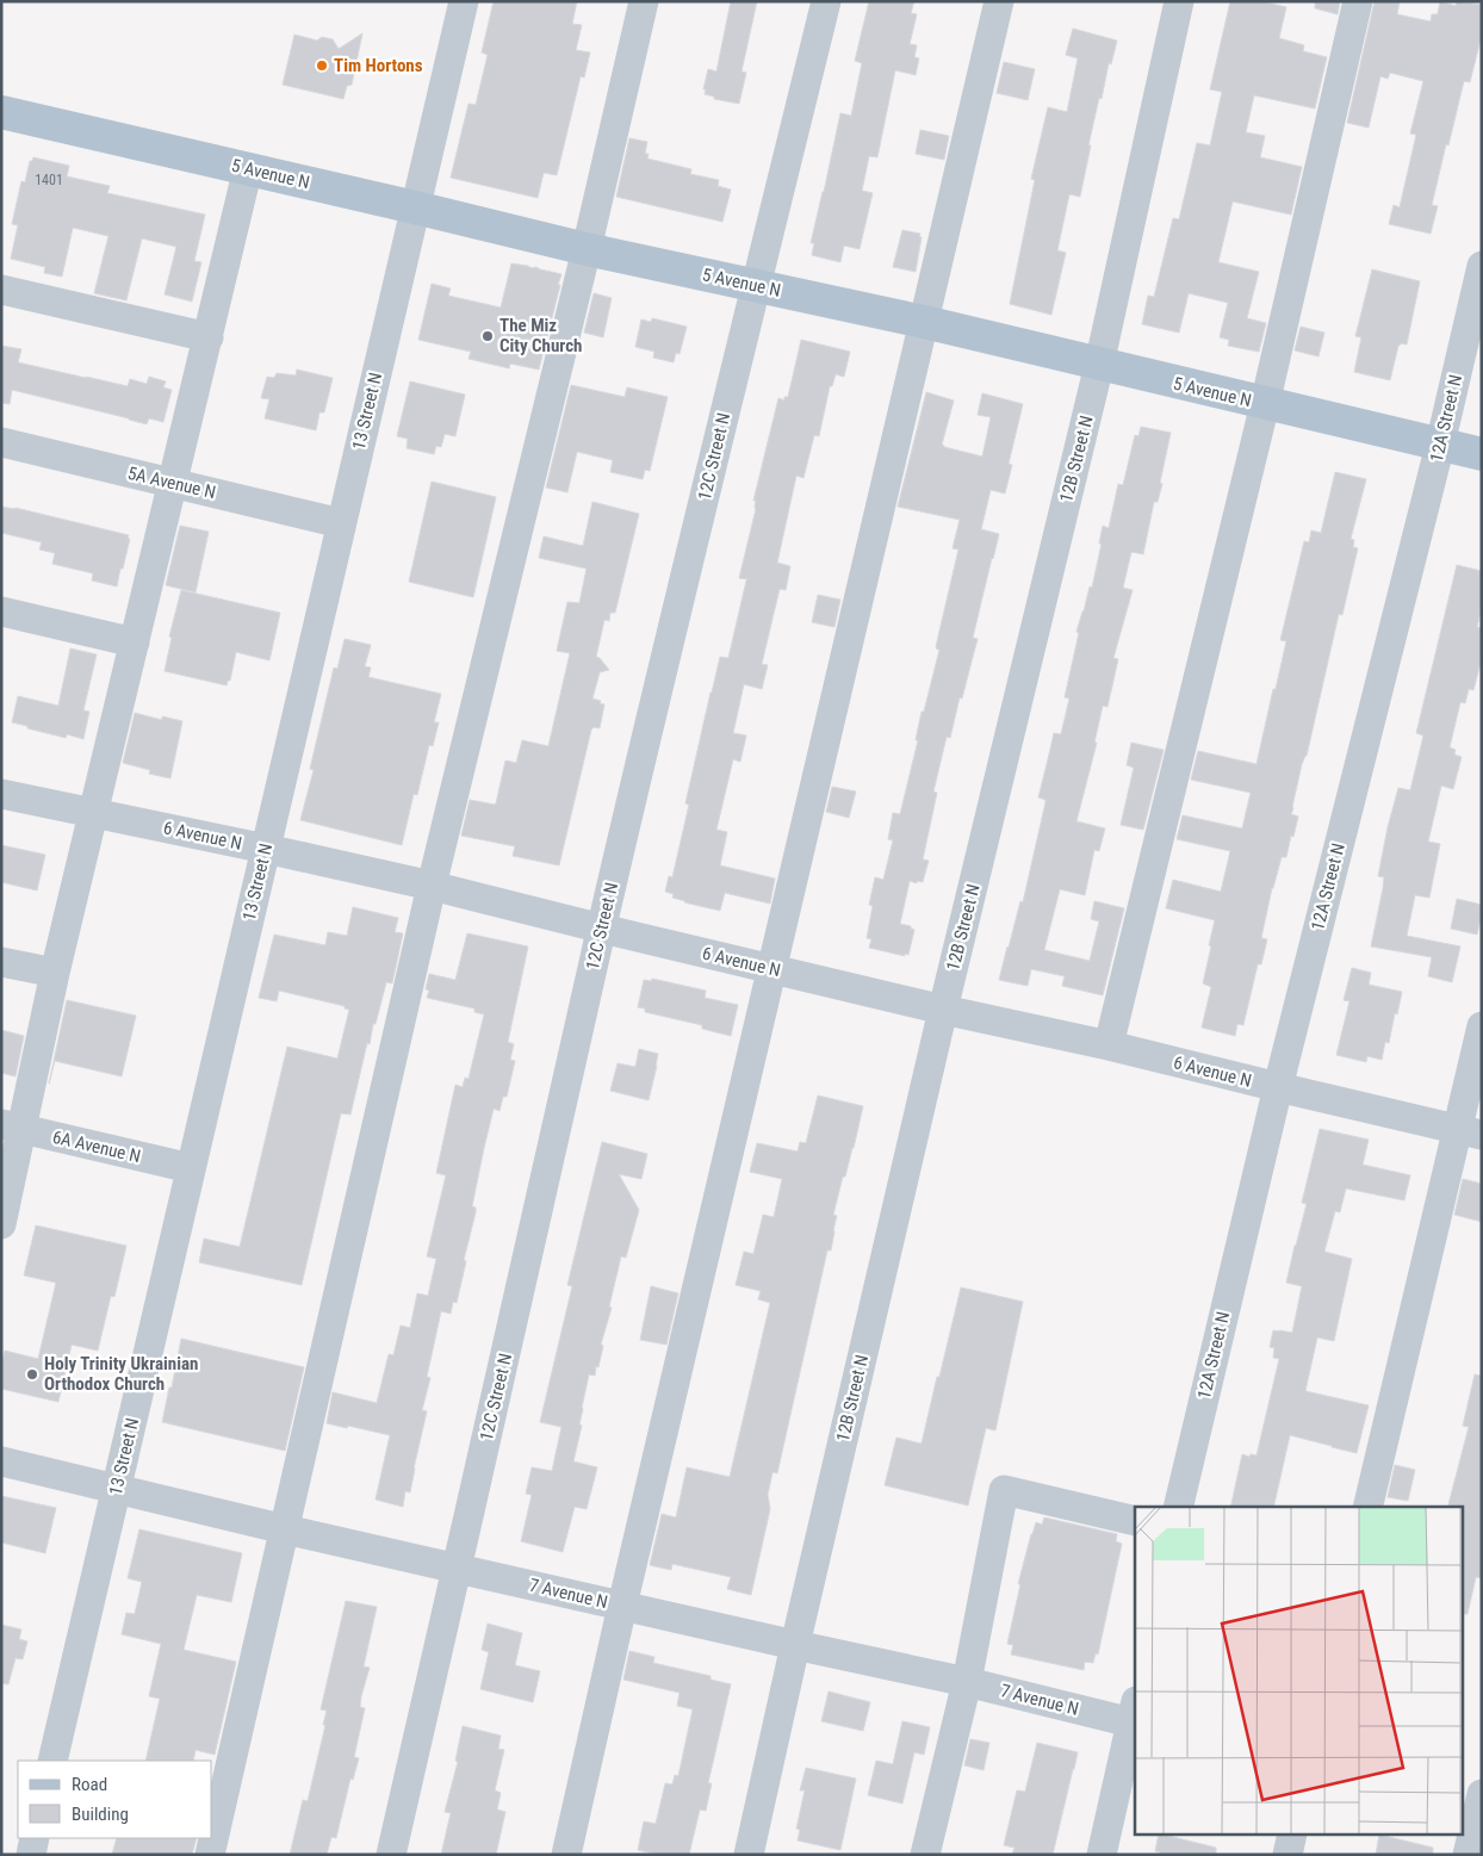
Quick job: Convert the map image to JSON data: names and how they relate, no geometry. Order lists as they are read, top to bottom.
{
  "streets": {
    "main road": ["5 Avenue N"],
    "street": [
      "13 Street N",
      "12A Street N",
      "12C Street N",
      "12B Street N",
      "5A Avenue N",
      "6 Avenue N",
      "6A Avenue N",
      "7 Avenue N"
    ]
  },
  "crossings": [
    ["5 Avenue N", "13 Street N"],
    ["5 Avenue N", "12A Street N"],
    ["5 Avenue N", "12C Street N"],
    ["5 Avenue N", "12B Street N"],
    ["13 Street N", "5A Avenue N"],
    ["13 Street N", "6 Avenue N"],
    ["13 Street N", "6A Avenue N"],
    ["13 Street N", "7 Avenue N"],
    ["12A Street N", "6 Avenue N"],
    ["12C Street N", "6 Avenue N"],
    ["12C Street N", "7 Avenue N"],
    ["12B Street N", "6 Avenue N"],
    ["12B Street N", "7 Avenue N"]
  ],
  "places": ["Tim Hortons", "The Miz City Church", "Holy Trinity Ukrainian Orthodox Church"],
  "house_numbers": ["1401"],
  "legend": ["Road", "Building"]
}
